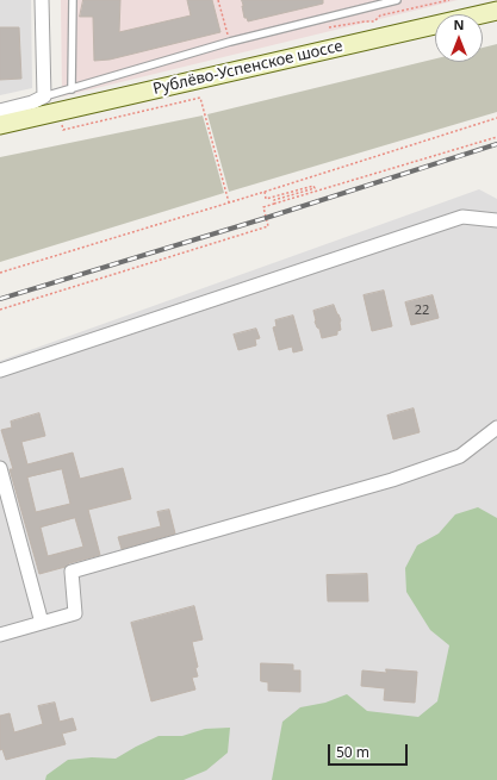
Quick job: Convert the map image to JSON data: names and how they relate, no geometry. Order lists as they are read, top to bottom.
{
  "streets": {
    "main road": ["Рублёво-Успенское шоссе"]
  },
  "house_numbers": ["22"],
  "scale_bar": "50 m",
  "north": "top"
}
